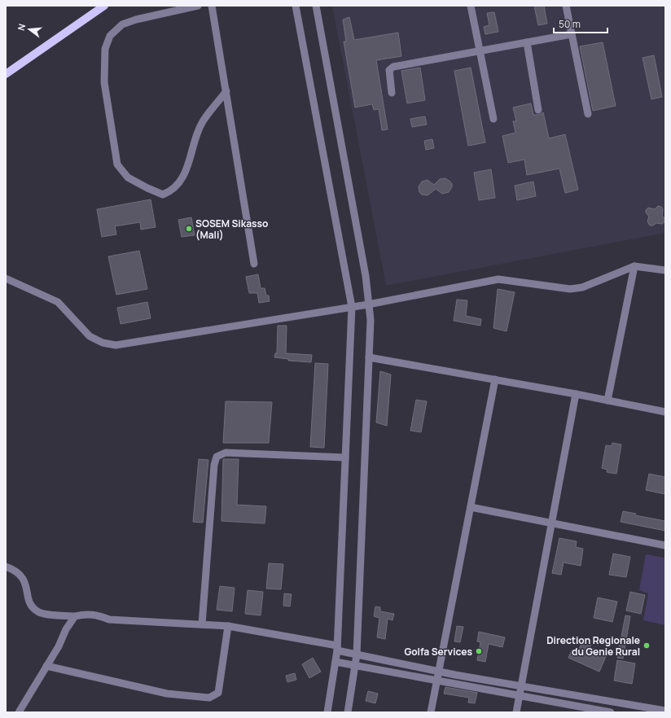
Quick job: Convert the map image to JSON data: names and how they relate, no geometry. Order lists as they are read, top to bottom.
{
  "places": ["SOSEM Sikasso (Mali)", "Direction Regionale du Genie Rural", "Golfa Services"],
  "scale_bar": "50 m",
  "north": "left"
}
